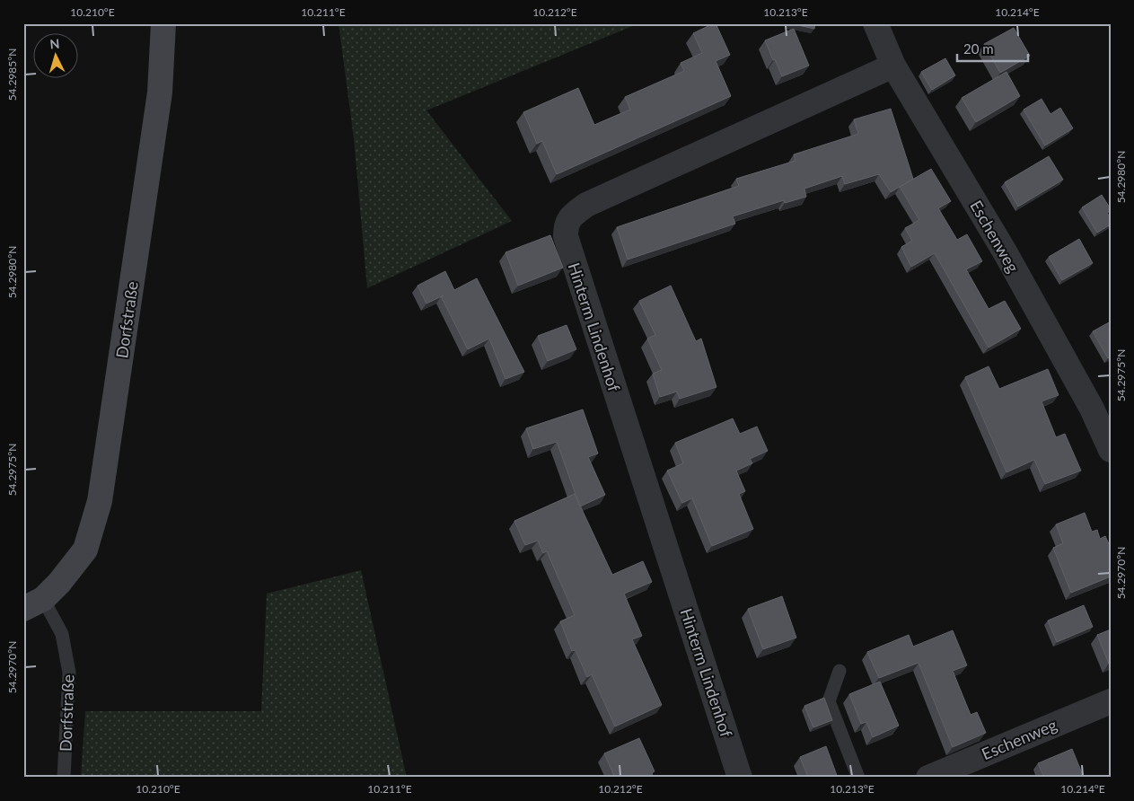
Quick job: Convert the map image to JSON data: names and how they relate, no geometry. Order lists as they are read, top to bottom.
{
  "streets": {
    "street": ["Eschenweg", "Dorfstraße", "Hinterm Lindenhof"]
  },
  "crossings": [
    ["Eschenweg", "Hinterm Lindenhof"]
  ],
  "scale_bar": "20 m",
  "north": "top",
  "coordinates": [
    "10.210°E",
    "10.211°E",
    "10.212°E",
    "10.213°E",
    "10.214°E",
    "54.2985°N",
    "54.2980°N",
    "54.2975°N",
    "54.2970°N"
  ]
}
